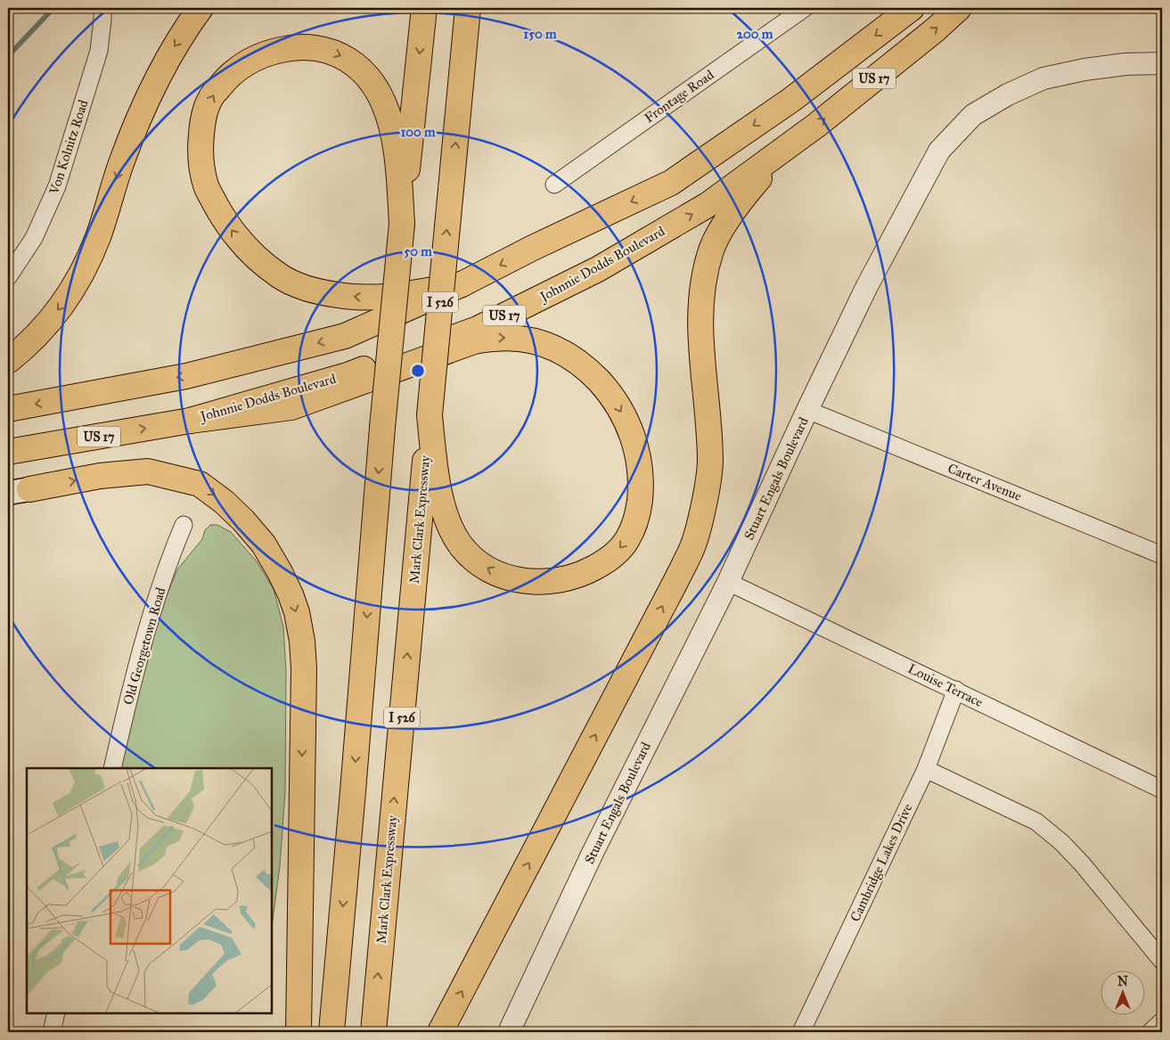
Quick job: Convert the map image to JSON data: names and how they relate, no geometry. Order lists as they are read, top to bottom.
{
  "streets": {
    "highway": [
      "US 17",
      "Johnnie Dodds Boulevard",
      "I 526",
      "Mark Clark Expressway"
    ],
    "street": [
      "Frontage Road",
      "Von Kolnitz Road",
      "Stuart Engals Boulevard",
      "Carter Avenue",
      "Old Georgetown Road",
      "Louise Terrace",
      "Cambridge Lakes Drive"
    ]
  },
  "crossings": [
    ["Stuart Engals Boulevard", "Carter Avenue"],
    ["Stuart Engals Boulevard", "Louise Terrace"],
    ["Louise Terrace", "Cambridge Lakes Drive"]
  ],
  "north": "top",
  "rings": [
    "200 m",
    "150 m",
    "100 m",
    "50 m"
  ]
}
